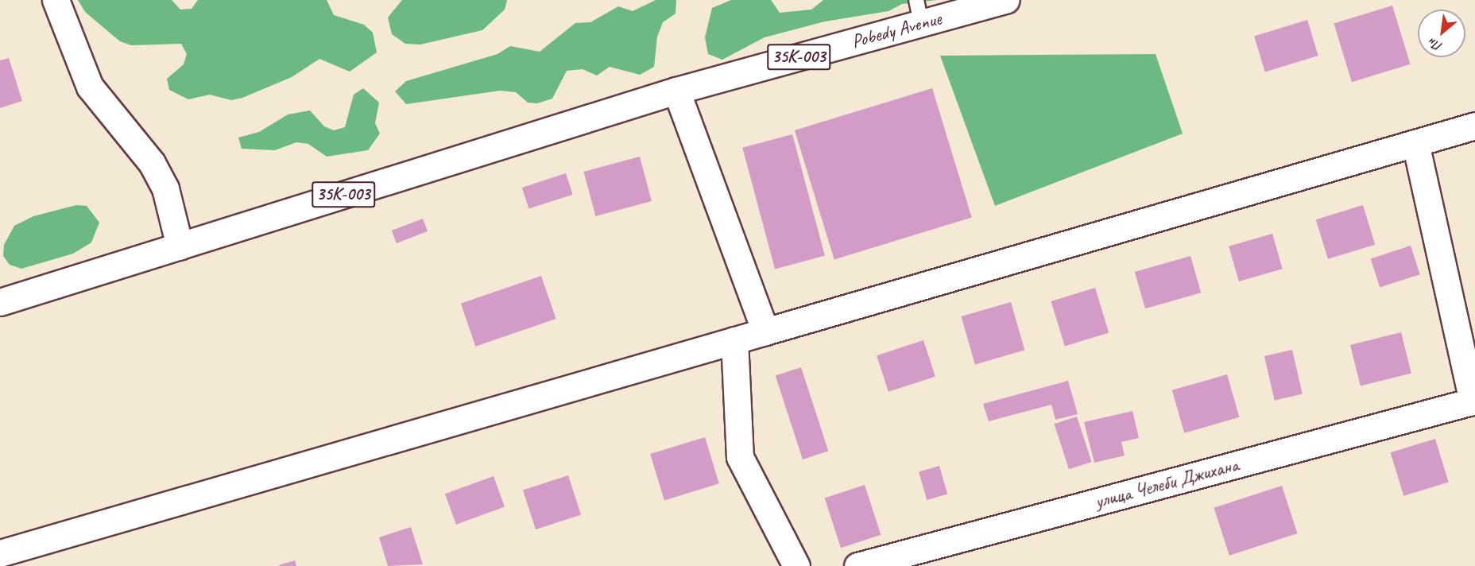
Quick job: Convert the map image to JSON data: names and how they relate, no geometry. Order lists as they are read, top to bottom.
{
  "streets": {
    "street": ["Pobedy Avenue", "35К-003", "улица Челеби Джихана"]
  },
  "crossings": [
    ["Pobedy Avenue", "35К-003"]
  ],
  "north": "bottom left"
}
